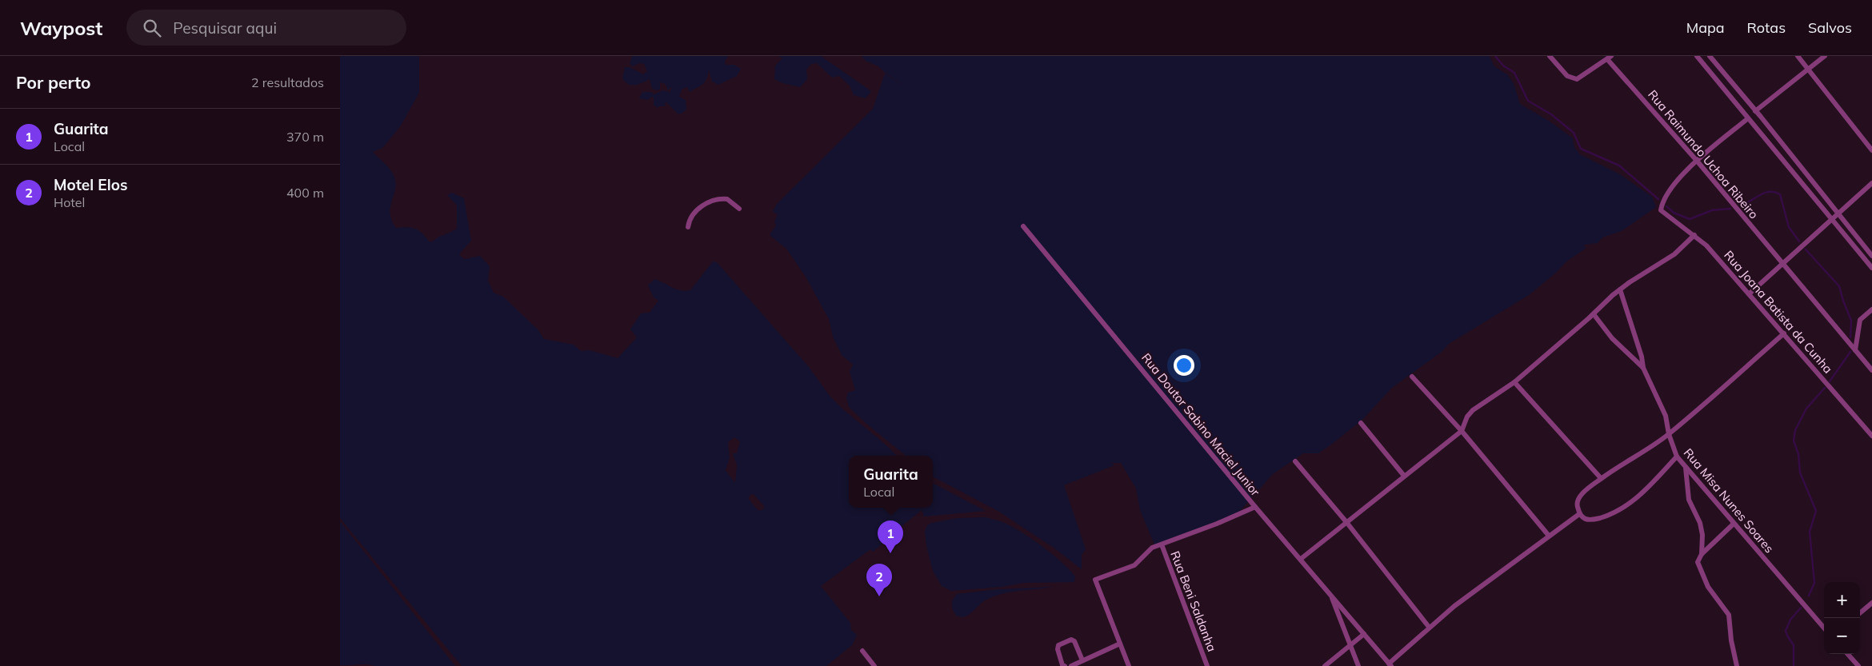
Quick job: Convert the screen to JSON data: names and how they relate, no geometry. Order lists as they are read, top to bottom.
{
  "streets": {
    "street": [
      "Rua Raimundo Uchoa Ribeiro",
      "Rua Joana Batista da Cunha",
      "Rua Doutor Sabino Maciel Junior",
      "Rua Misa Nunes Soares",
      "Rua Beni Saldanha"
    ]
  },
  "crossings": [
    ["Rua Raimundo Uchoa Ribeiro", "Rua Joana Batista da Cunha"]
  ],
  "page": {
    "header": "Waypost",
    "search": "Pesquisar aqui",
    "nav": ["Mapa", "Rotas", "Salvos"],
    "heading": ["Por perto", "2 resultados"],
    "list": [
      {
        "mark": "1",
        "name": "Guarita",
        "note": "Local",
        "value": "370 m"
      },
      {
        "mark": "2",
        "name": "Motel Elos",
        "note": "Hotel",
        "value": "400 m"
      }
    ],
    "popup": ["Guarita", "Local"],
    "pins": ["1", "2"],
    "map_buttons": ["+", "−"]
  }
}
